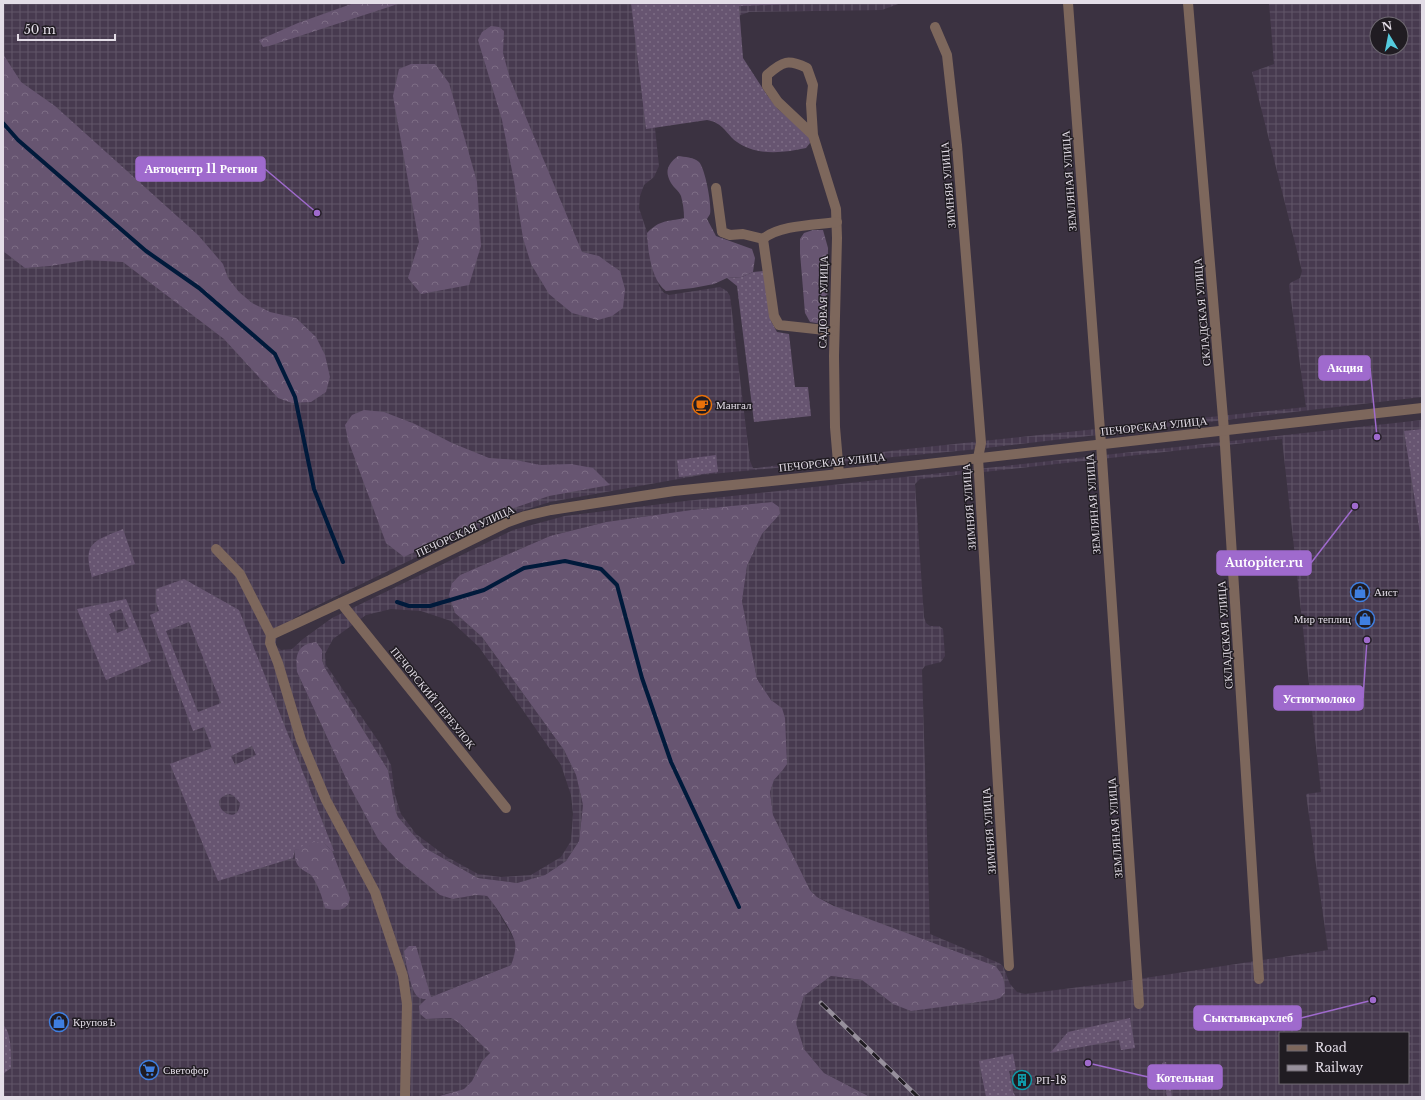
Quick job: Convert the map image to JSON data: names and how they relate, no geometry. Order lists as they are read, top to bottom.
{
  "streets": {
    "street": [
      "ЗЕМЛЯНАЯ УЛИЦА",
      "ЗИМНЯЯ УЛИЦА",
      "САДОВАЯ УЛИЦА",
      "СКЛАДСКАЯ УЛИЦА",
      "ПЕЧОРСКАЯ УЛИЦА",
      "ПЕЧОРСКИЙ ПЕРЕУЛОК"
    ]
  },
  "crossings": [
    ["ЗЕМЛЯНАЯ УЛИЦА", "ПЕЧОРСКАЯ УЛИЦА"],
    ["ЗИМНЯЯ УЛИЦА", "ПЕЧОРСКАЯ УЛИЦА"],
    ["САДОВАЯ УЛИЦА", "ПЕЧОРСКАЯ УЛИЦА"],
    ["СКЛАДСКАЯ УЛИЦА", "ПЕЧОРСКАЯ УЛИЦА"],
    ["ПЕЧОРСКАЯ УЛИЦА", "ПЕЧОРСКИЙ ПЕРЕУЛОК"]
  ],
  "places": {
    "other": [
      "Автоцентр 11 Регион",
      "Акция",
      "Autopiter.ru",
      "Устюгмолоко",
      "Сыктывкархлеб",
      "Котельная"
    ],
    "cafe": ["Мангал"],
    "shop": ["Аист", "Мир теплиц", "КруповЪ"],
    "supermarket": ["Светофор"],
    "building": ["РП-18"]
  },
  "legend": ["Road", "Railway"],
  "scale_bar": "50 m",
  "north": "top"
}
